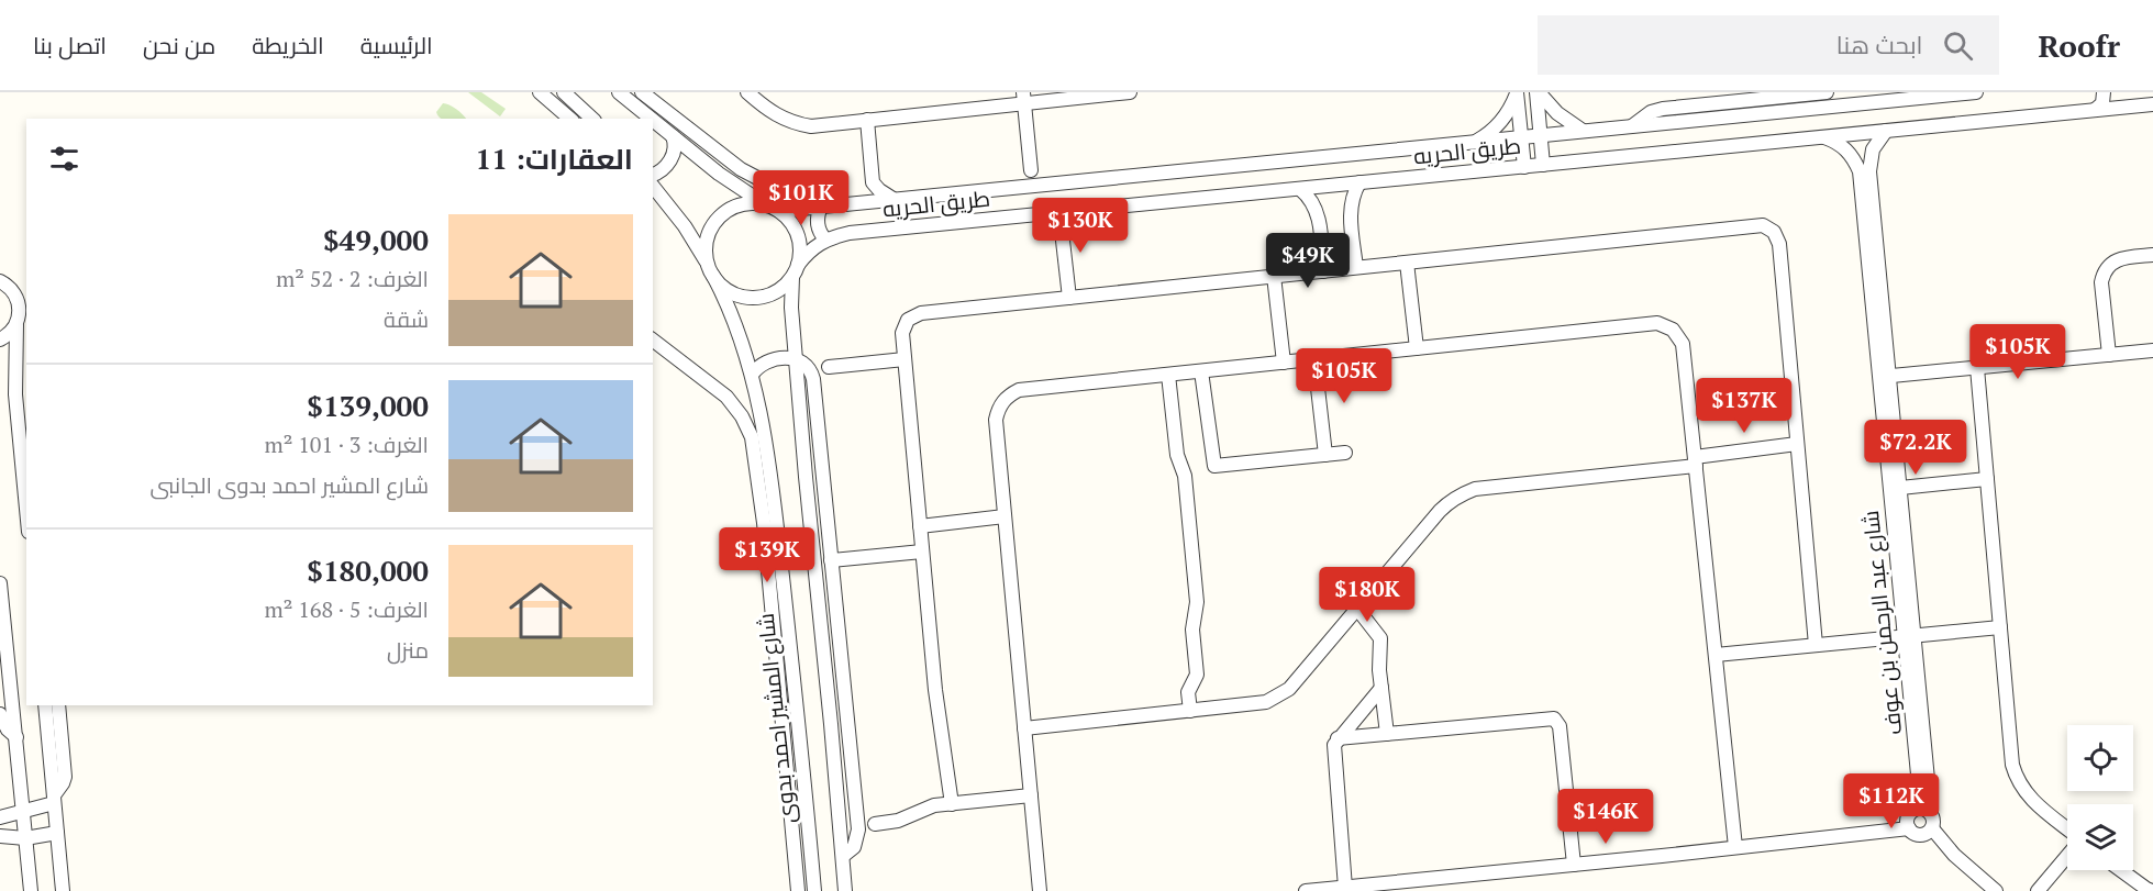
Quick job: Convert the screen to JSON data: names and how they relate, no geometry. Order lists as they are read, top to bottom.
{
  "streets": {
    "street": ["طريق الحريه", "شارع عبد الرحمن بن عوف", "شارع المشير احمد بدوى"]
  },
  "crossings": [
    ["طريق الحريه", "شارع عبد الرحمن بن عوف"],
    ["طريق الحريه", "شارع المشير احمد بدوى"]
  ],
  "page": {
    "header": "Roofr",
    "search": "ابحث هنا",
    "nav": [
      "الرئيسية",
      "الخريطة",
      "من نحن",
      "اتصل بنا"
    ],
    "heading": "العقارات: 11",
    "price": [
      "$101K",
      "$130K",
      "$49K",
      "$105K",
      "$105K",
      "$137K",
      "$72.2K",
      "$139K",
      "$180K",
      "$112K",
      "$146K"
    ],
    "list": [
      {
        "name": "$49,000",
        "note": "الغرف: 2 · 52 m² · شقة"
      },
      {
        "name": "$139,000",
        "note": "الغرف: 3 · 101 m² · شارع المشير احمد بدوى الجانبى"
      },
      {
        "name": "$180,000",
        "note": "الغرف: 5 · 168 m² · منزل"
      }
    ]
  }
}
